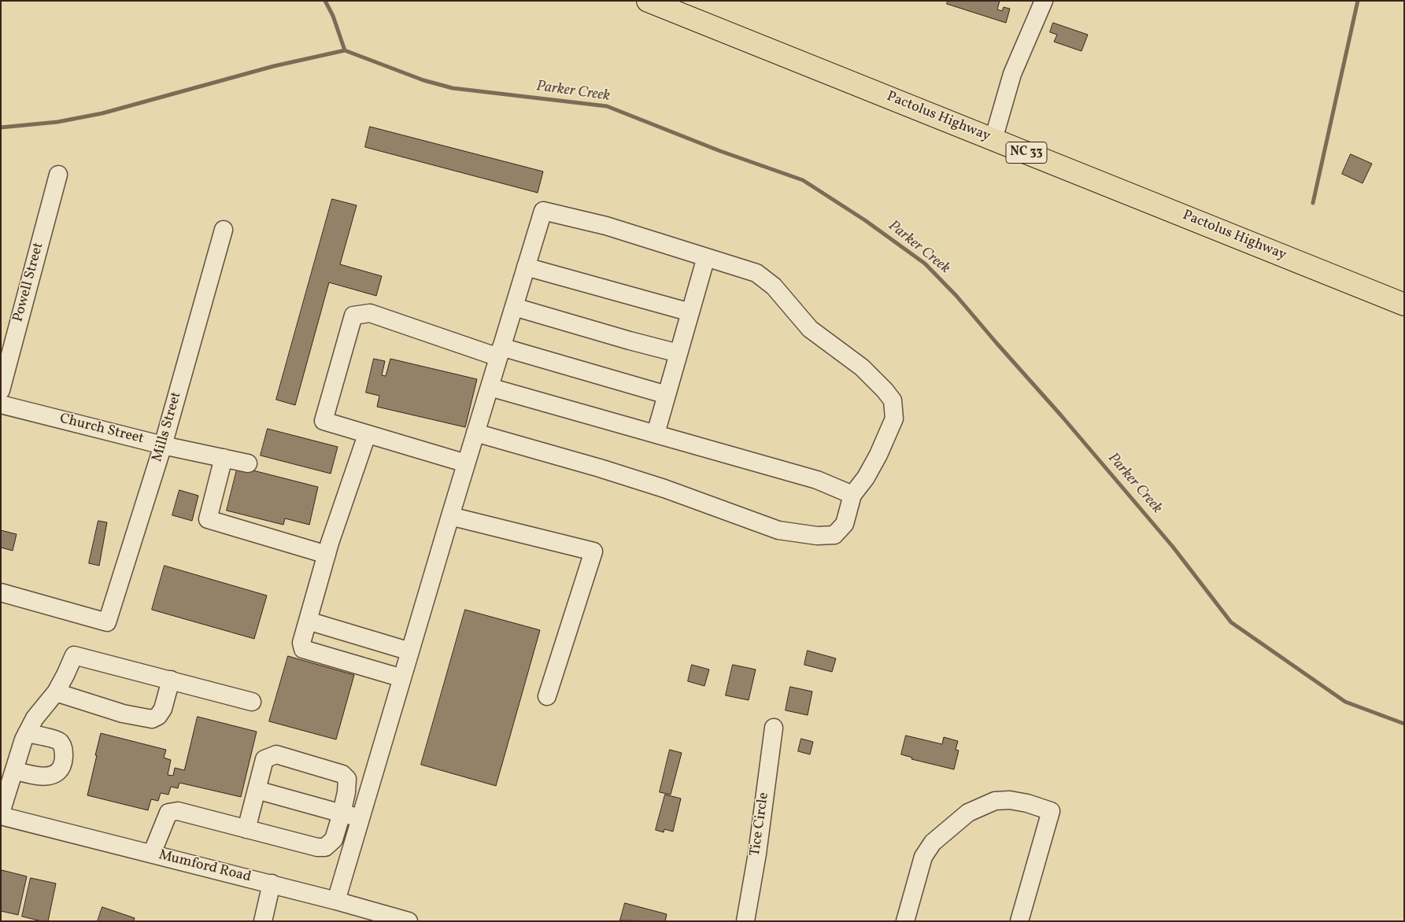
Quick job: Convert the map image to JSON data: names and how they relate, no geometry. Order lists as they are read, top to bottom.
{
  "streets": {
    "main road": ["Pactolus Highway", "NC 33"],
    "street": [
      "Powell Street",
      "Mills Street",
      "Church Street",
      "Tice Circle",
      "Mumford Road"
    ]
  },
  "crossings": [
    ["Mills Street", "Church Street"]
  ],
  "water": ["Parker Creek"]
}
